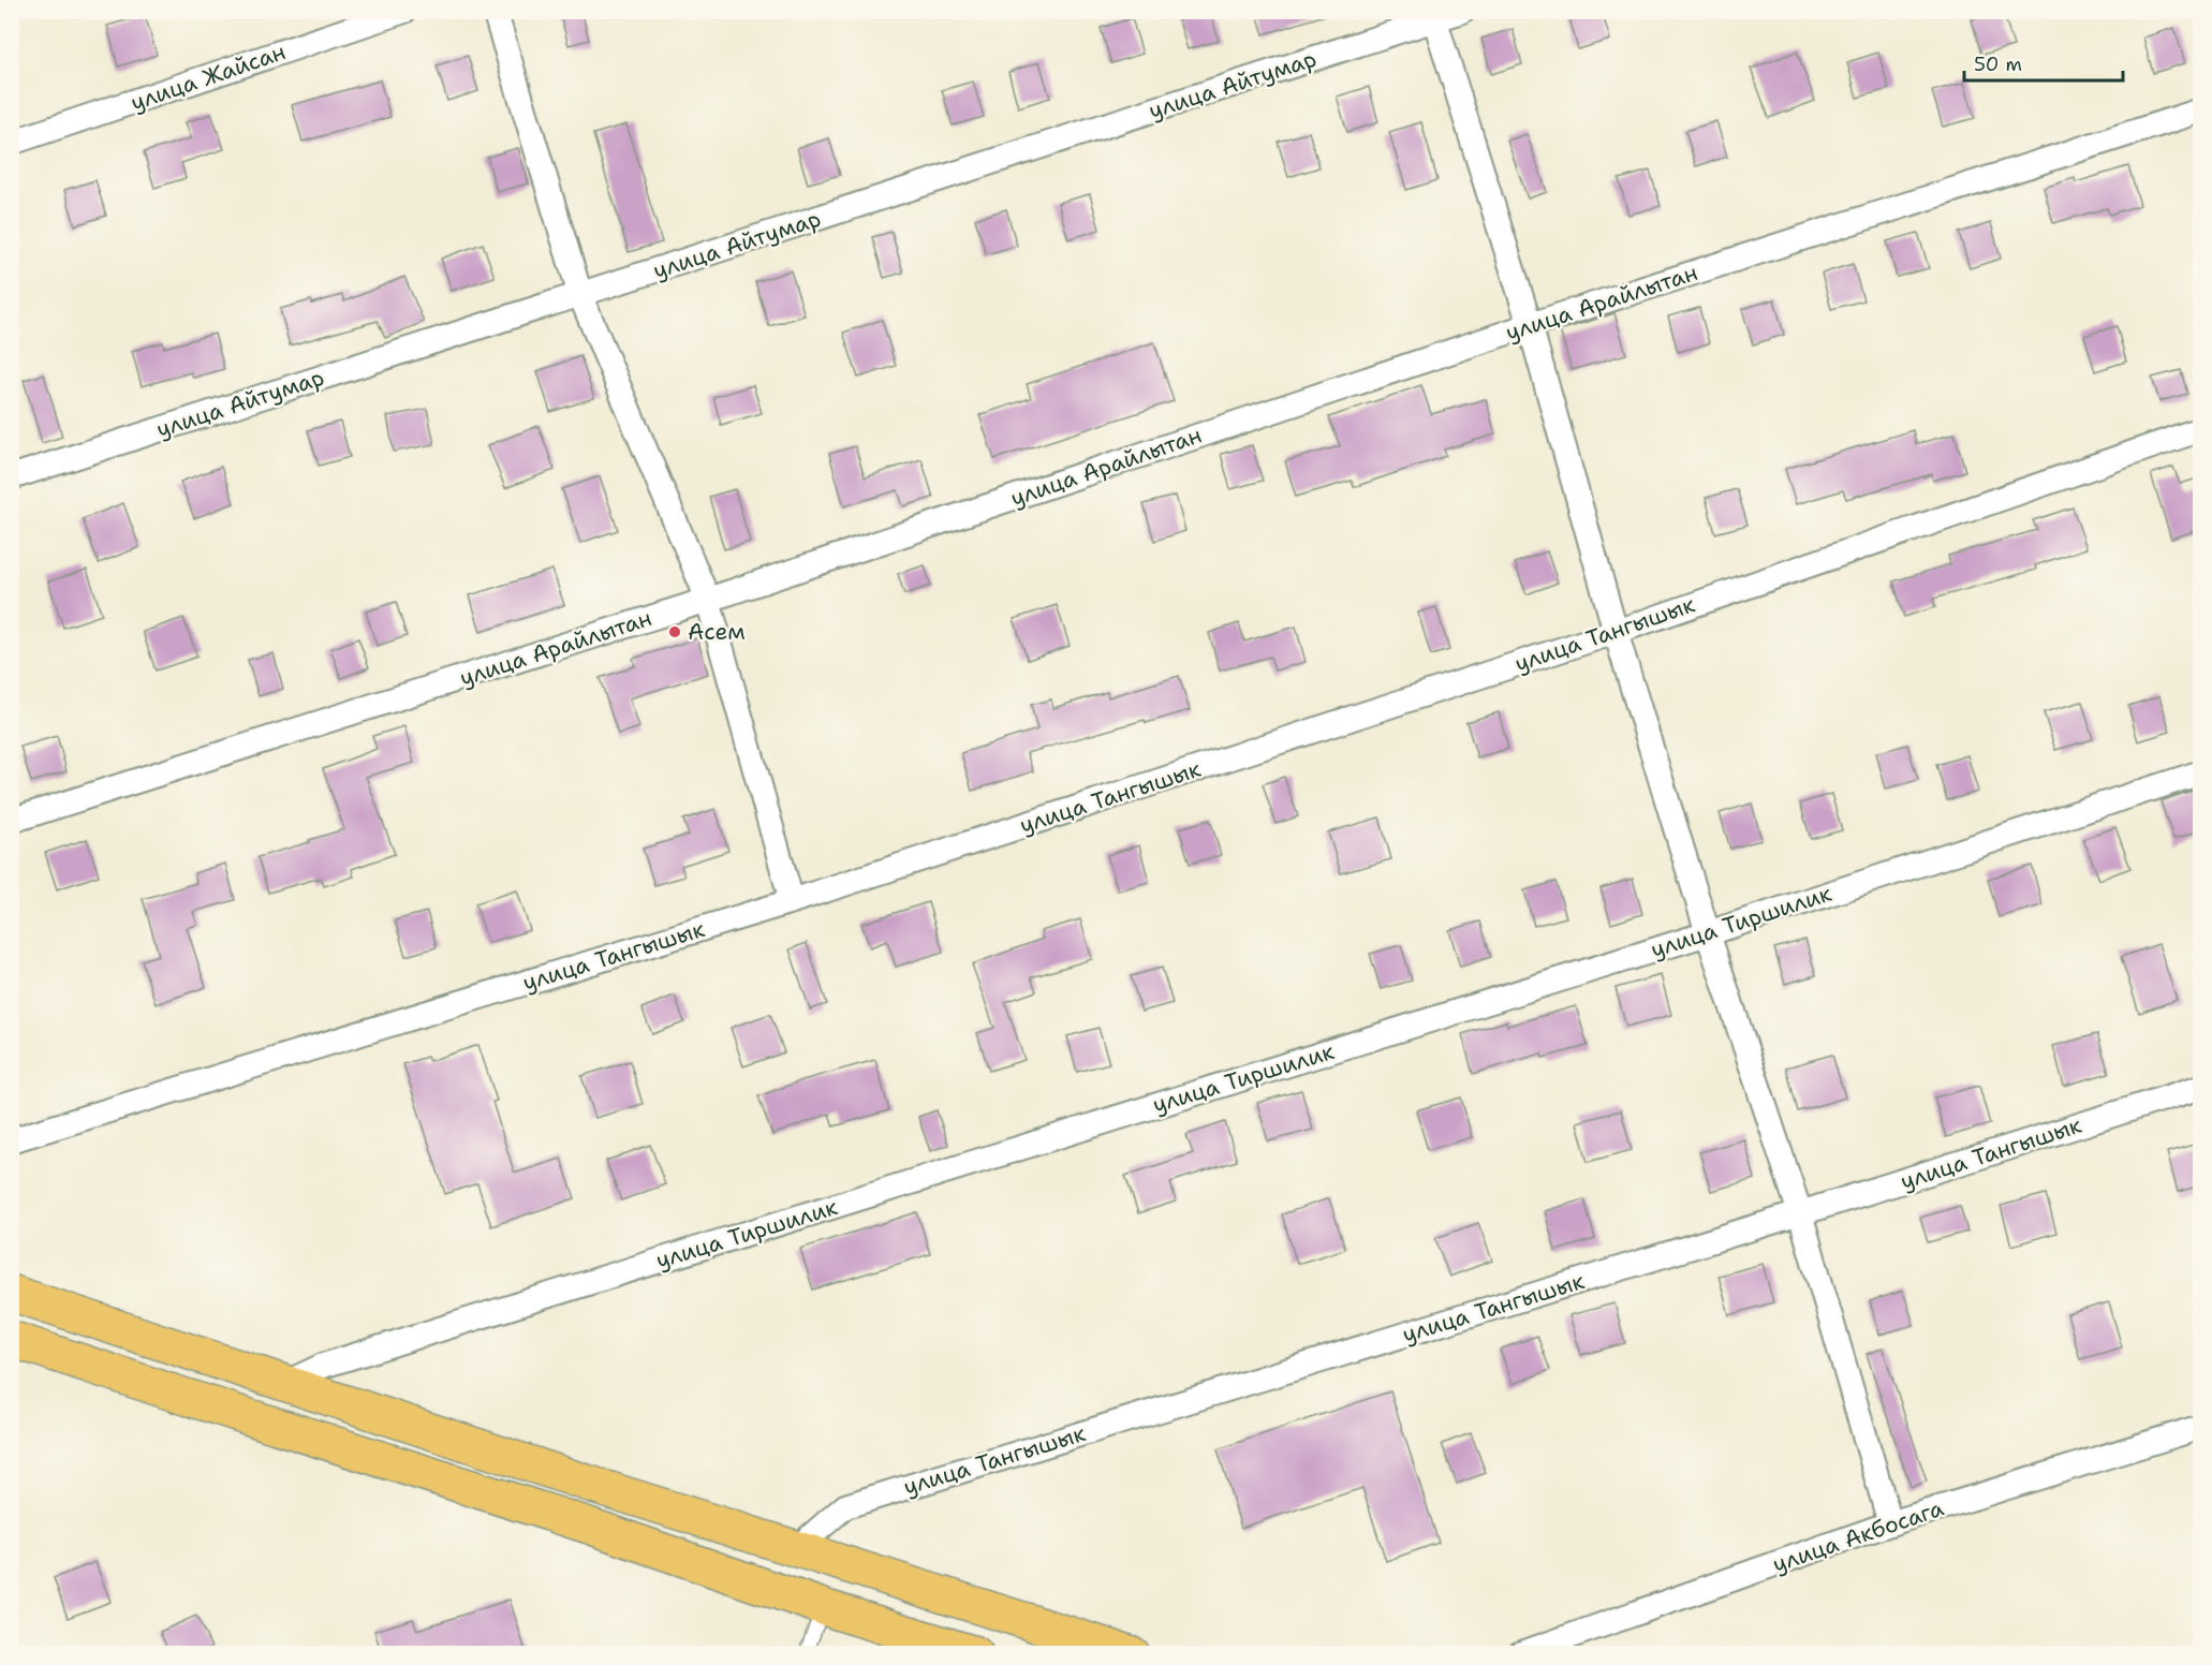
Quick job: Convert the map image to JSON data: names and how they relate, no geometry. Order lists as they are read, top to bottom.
{
  "streets": {
    "street": [
      "улица Жайсан",
      "улица Айтумар",
      "улица Арайлытан",
      "улица Тангышык",
      "улица Тиршилик",
      "улица Акбосага"
    ]
  },
  "places": ["Асем"],
  "scale_bar": "50 m"
}
